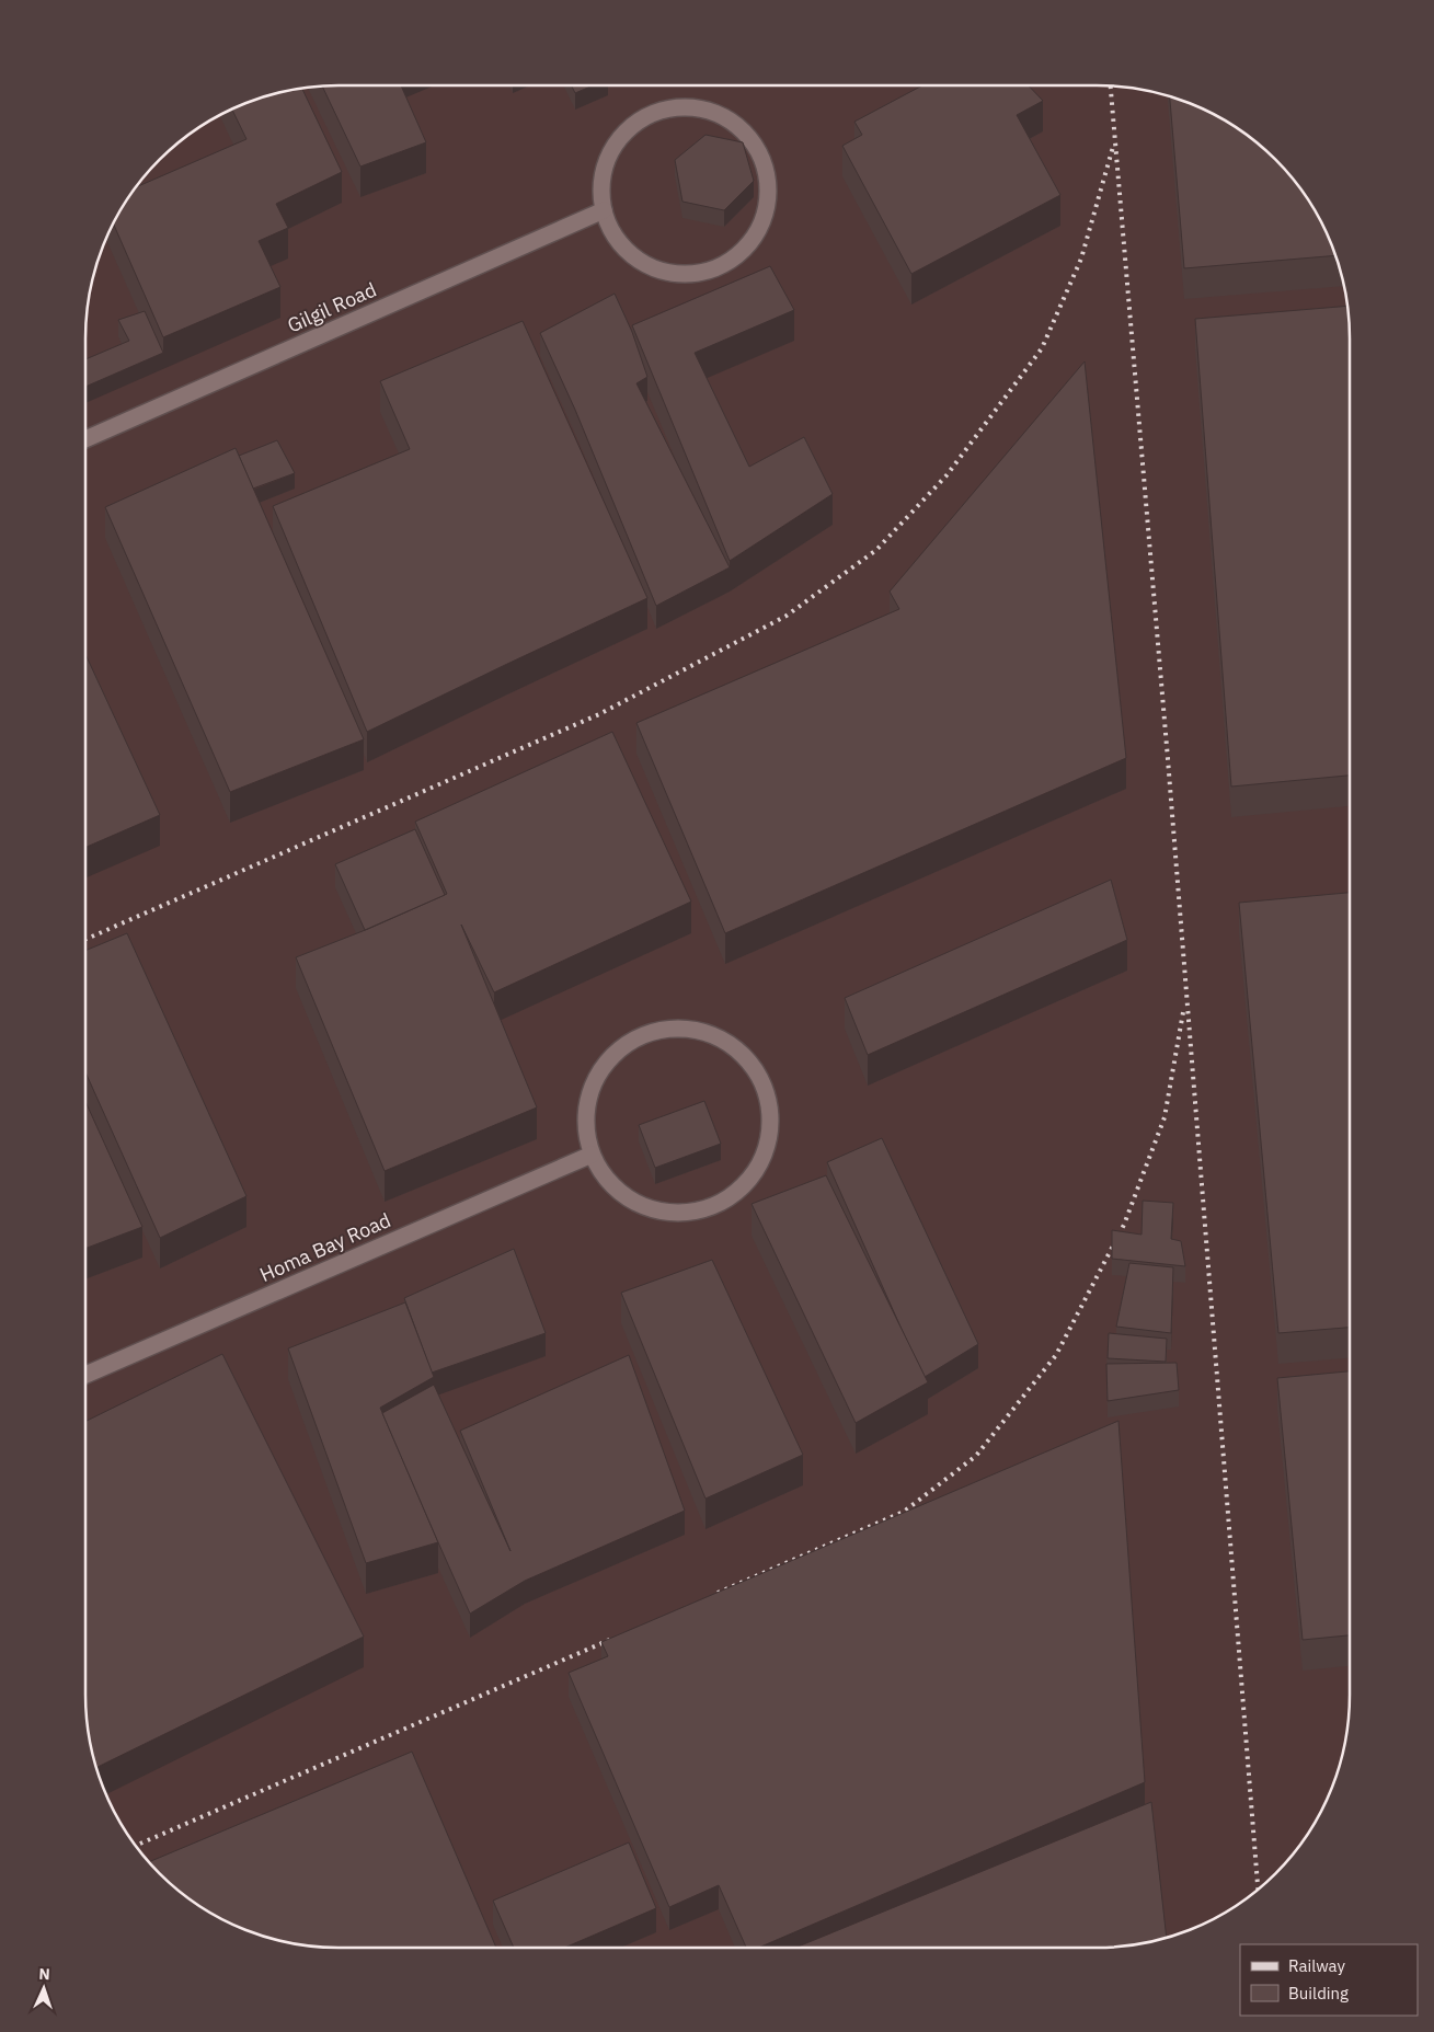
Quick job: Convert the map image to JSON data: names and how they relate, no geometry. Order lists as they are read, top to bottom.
{
  "streets": {
    "lane": ["Gilgil Road", "Homa Bay Road"]
  },
  "legend": ["Railway", "Building"],
  "north": "top"
}
